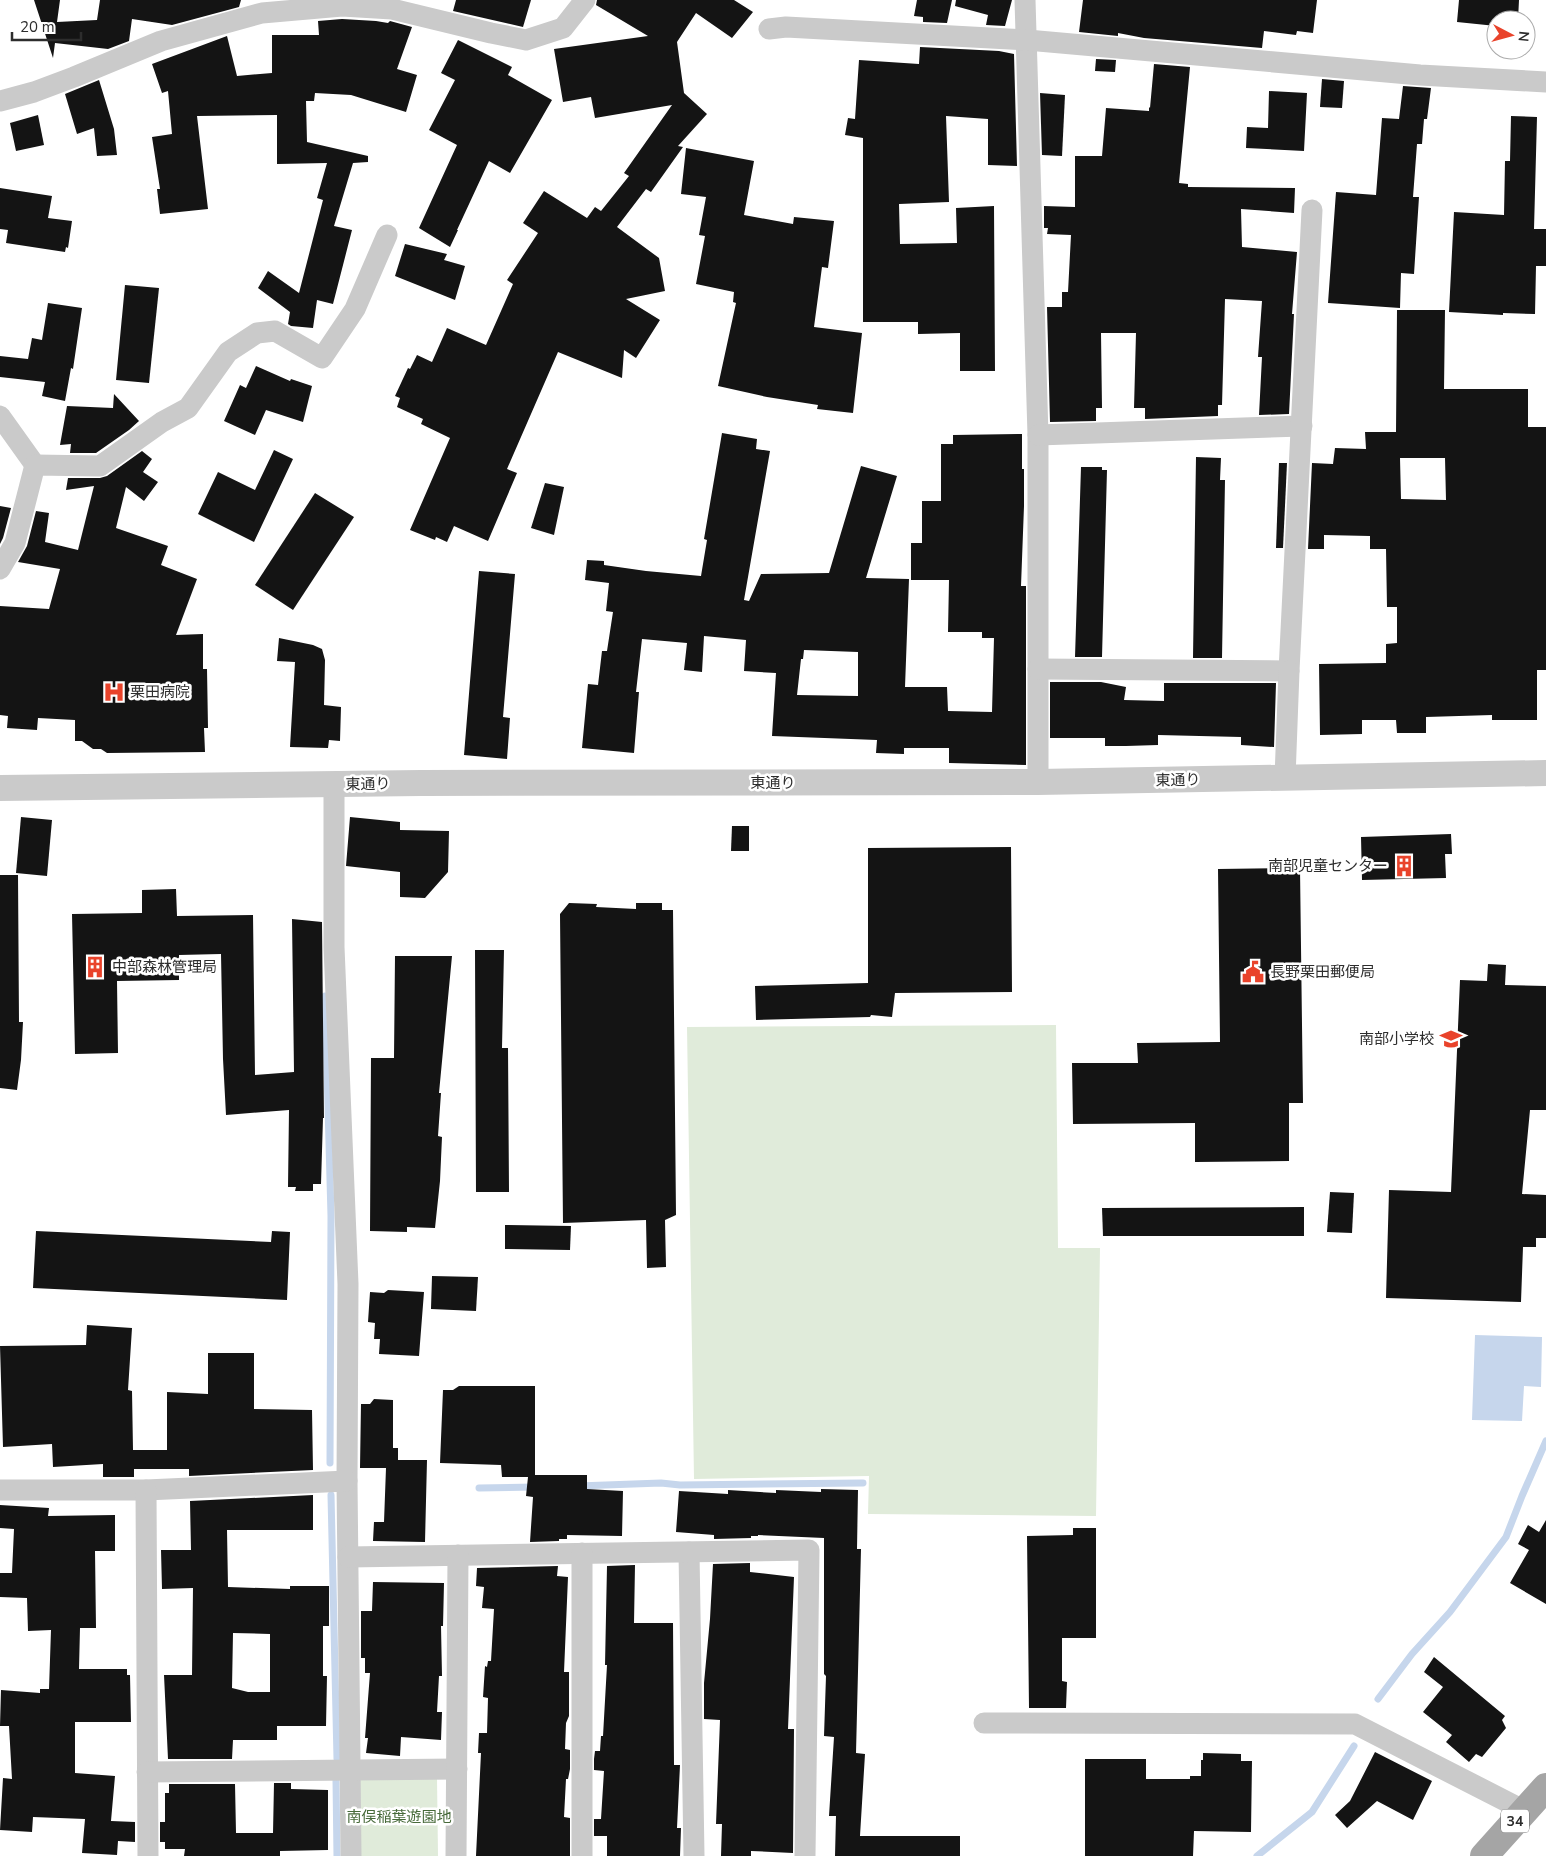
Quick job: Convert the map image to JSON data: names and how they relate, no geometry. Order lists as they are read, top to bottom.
{
  "streets": {
    "main road": ["34"],
    "street": ["東通り"]
  },
  "parks": ["南俣稲葉遊園地"],
  "places": {
    "hospital": ["栗田病院"],
    "building": ["南部児童センター", "中部森林管理局"],
    "public building": ["長野栗田郵便局"],
    "school or university": ["南部小学校"]
  },
  "scale_bar": "20 m",
  "north": "right"
}
